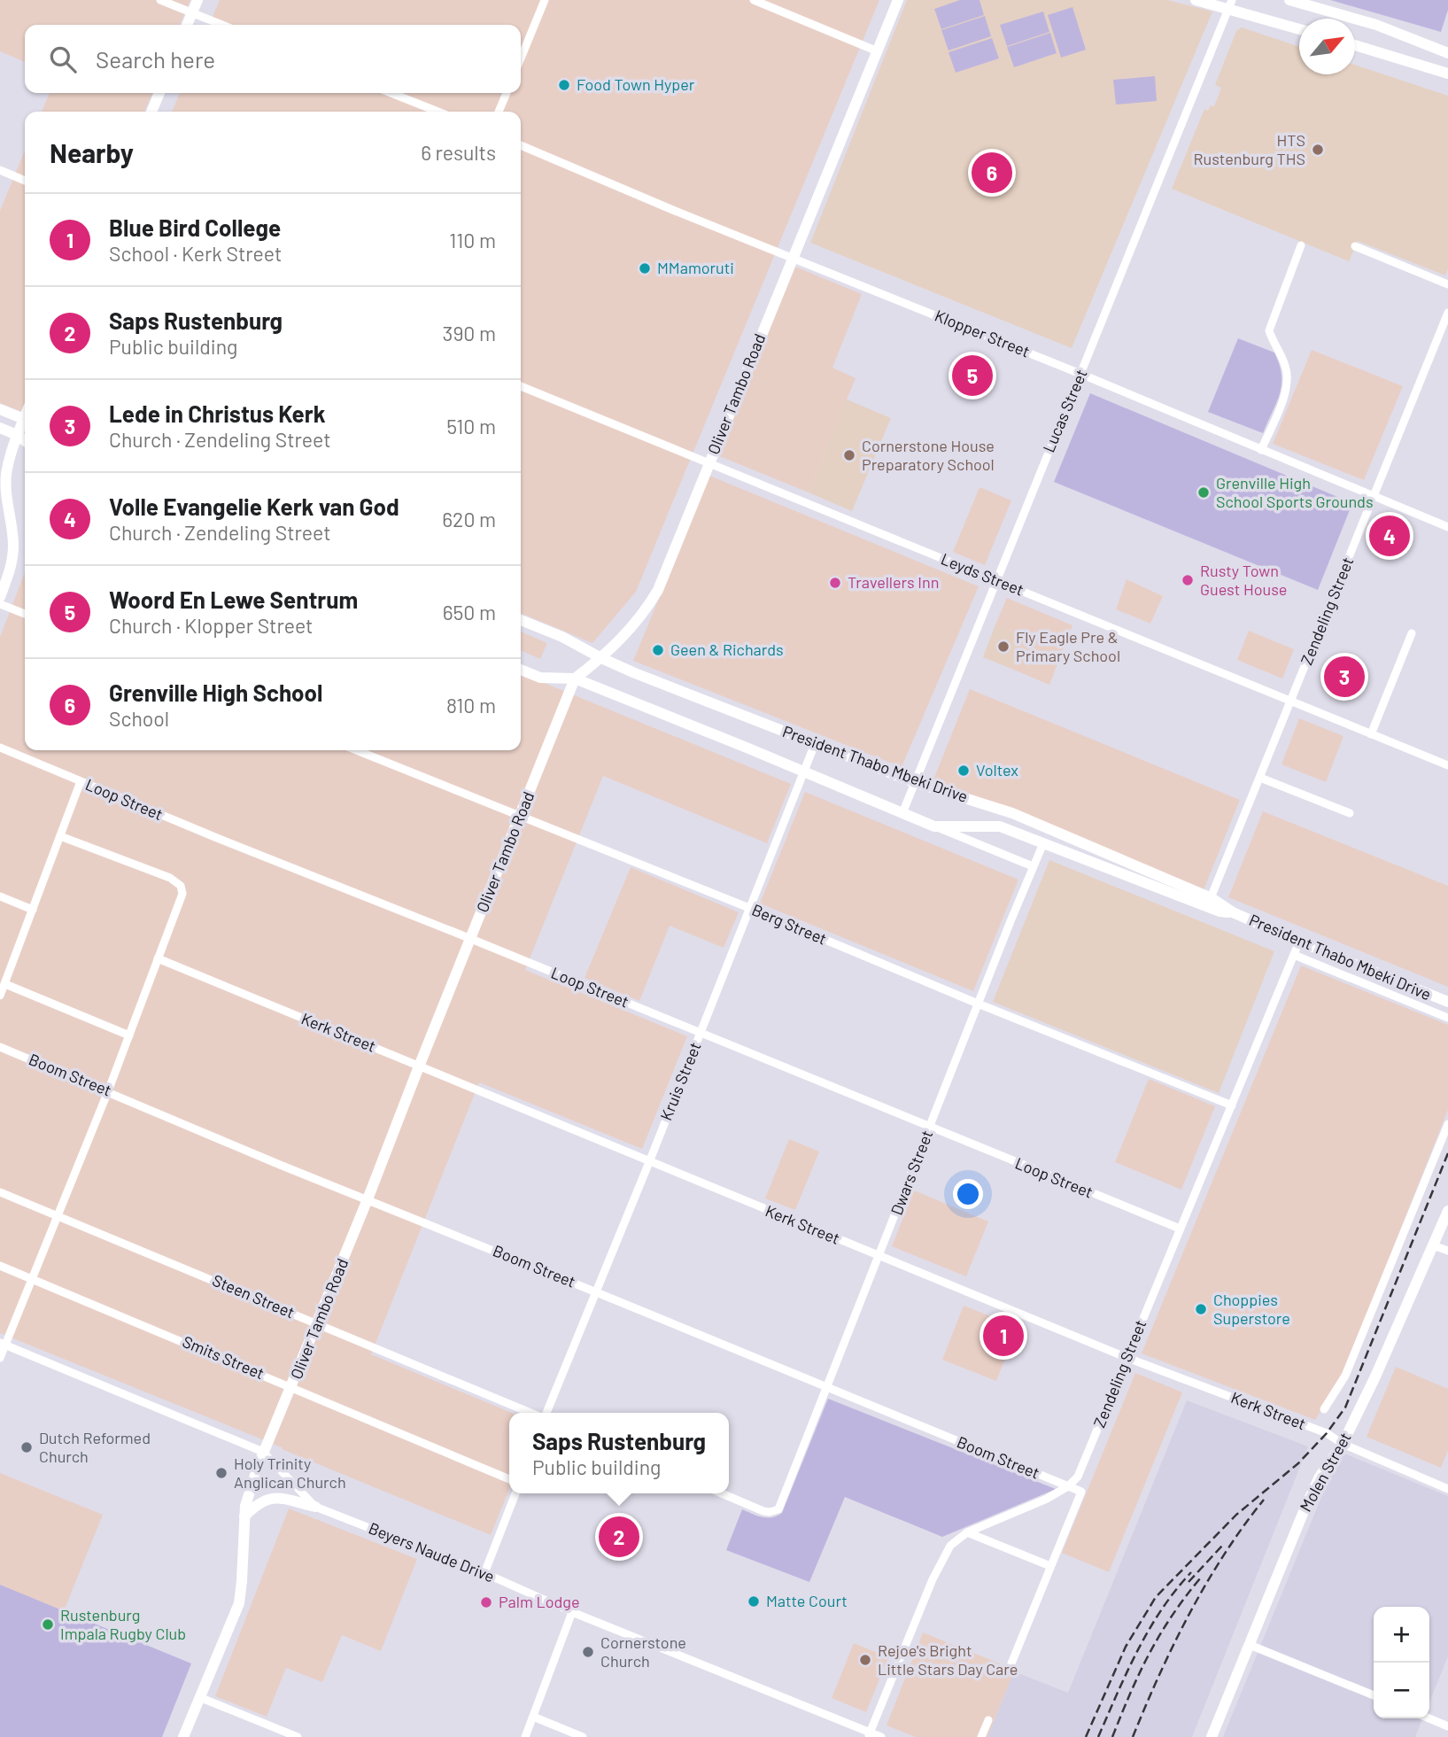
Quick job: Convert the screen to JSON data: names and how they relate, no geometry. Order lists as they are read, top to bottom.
{
  "streets": {
    "main road": ["Oliver Tambo Road", "President Thabo Mbeki Drive", "Molen Street"],
    "street": [
      "Klopper Street",
      "Lucas Street",
      "Leyds Street",
      "Zendeling Street",
      "Loop Street",
      "Berg Street",
      "Kerk Street",
      "Boom Street",
      "Kruis Street",
      "Dwars Street",
      "Steen Street",
      "Smits Street",
      "Beyers Naude Drive"
    ]
  },
  "crossings": [
    ["Klopper Street", "Oliver Tambo Road"],
    ["Klopper Street", "Lucas Street"],
    ["Klopper Street", "Zendeling Street"],
    ["Oliver Tambo Road", "Leyds Street"],
    ["Oliver Tambo Road", "President Thabo Mbeki Drive"],
    ["Oliver Tambo Road", "Loop Street"],
    ["Oliver Tambo Road", "Berg Street"],
    ["Oliver Tambo Road", "Kerk Street"],
    ["Oliver Tambo Road", "Boom Street"],
    ["Oliver Tambo Road", "Steen Street"],
    ["Oliver Tambo Road", "Smits Street"],
    ["Oliver Tambo Road", "Beyers Naude Drive"],
    ["Lucas Street", "Leyds Street"],
    ["Lucas Street", "President Thabo Mbeki Drive"],
    ["Leyds Street", "Zendeling Street"],
    ["Zendeling Street", "President Thabo Mbeki Drive"],
    ["Zendeling Street", "Loop Street"],
    ["Zendeling Street", "Berg Street"],
    ["Zendeling Street", "Kerk Street"],
    ["Zendeling Street", "Boom Street"],
    ["Zendeling Street", "Beyers Naude Drive"],
    ["President Thabo Mbeki Drive", "Kruis Street"],
    ["President Thabo Mbeki Drive", "Dwars Street"],
    ["Loop Street", "Kruis Street"],
    ["Loop Street", "Dwars Street"],
    ["Berg Street", "Kruis Street"],
    ["Berg Street", "Dwars Street"],
    ["Kerk Street", "Kruis Street"],
    ["Kerk Street", "Dwars Street"],
    ["Kerk Street", "Molen Street"],
    ["Boom Street", "Kruis Street"],
    ["Boom Street", "Dwars Street"]
  ],
  "places": [
    "Food Town Hyper",
    "HTS Rustenburg THS",
    "MMamoruti",
    "Cornerstone House Preparatory School",
    "Grenville High School Sports Grounds",
    "Rusty Town Guest House",
    "Travellers Inn",
    "Fly Eagle Pre & Primary School",
    "Geen & Richards",
    "Voltex",
    "Choppies Superstore",
    "Dutch Reformed Church",
    "Holy Trinity Anglican Church",
    "Matte Court",
    "Palm Lodge",
    "Rustenburg Impala Rugby Club",
    "Cornerstone Church",
    "Rejoe's Bright Little Stars Day Care"
  ],
  "north": "top right",
  "page": {
    "search": "Search here",
    "heading": ["Nearby", "6 results"],
    "pins": [
      "6",
      "5",
      "4",
      "3",
      "1",
      "2"
    ],
    "list": [
      {
        "mark": "1",
        "name": "Blue Bird College",
        "note": "School · Kerk Street",
        "value": "110 m"
      },
      {
        "mark": "2",
        "name": "Saps Rustenburg",
        "note": "Public building",
        "value": "390 m"
      },
      {
        "mark": "3",
        "name": "Lede in Christus Kerk",
        "note": "Church · Zendeling Street",
        "value": "510 m"
      },
      {
        "mark": "4",
        "name": "Volle Evangelie Kerk van God",
        "note": "Church · Zendeling Street",
        "value": "620 m"
      },
      {
        "mark": "5",
        "name": "Woord En Lewe Sentrum",
        "note": "Church · Klopper Street",
        "value": "650 m"
      },
      {
        "mark": "6",
        "name": "Grenville High School",
        "note": "School",
        "value": "810 m"
      }
    ],
    "popup": ["Saps Rustenburg", "Public building"],
    "map_buttons": ["+", "−"]
  }
}
